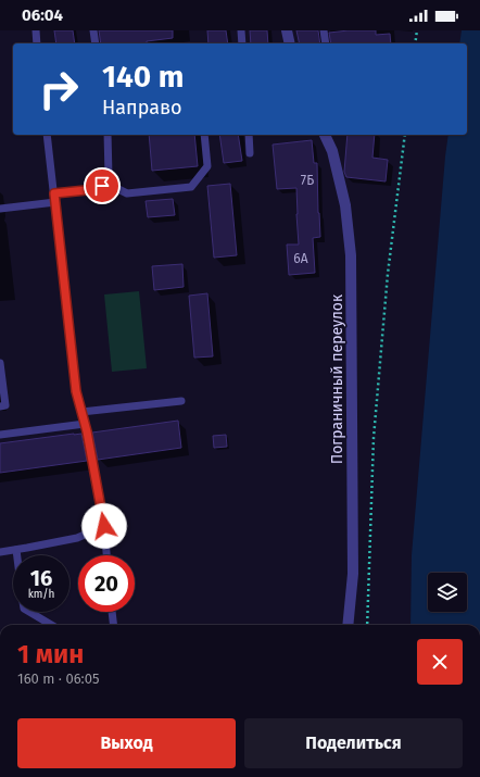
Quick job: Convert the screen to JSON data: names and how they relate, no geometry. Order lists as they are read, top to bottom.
{
  "streets": {
    "street": ["Пограничный переулок"]
  },
  "house_numbers": ["7Б", "6А"],
  "page": {
    "status": "06:04",
    "turn": ["140 m", "Направо"],
    "speed": "16 km/h",
    "limit": "20",
    "heading": ["1 мин", "160 m · 06:05"],
    "buttons": ["Выход", "Поделиться"]
  }
}
